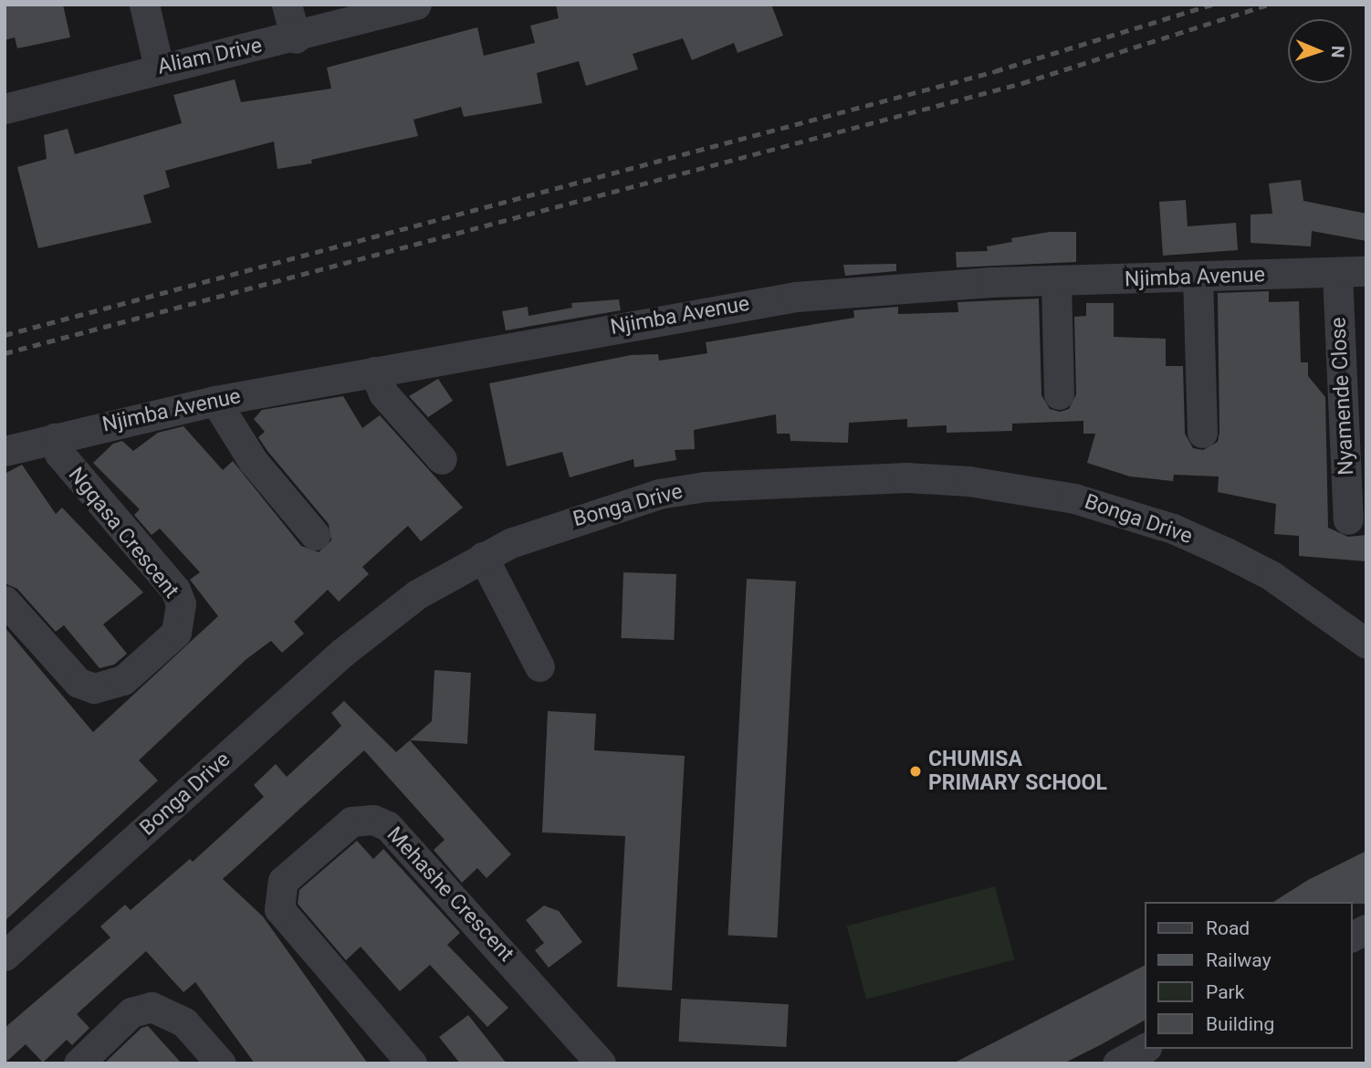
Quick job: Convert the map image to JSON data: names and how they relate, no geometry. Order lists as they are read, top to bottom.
{
  "streets": {
    "street": [
      "Aliam Drive",
      "Njimba Avenue",
      "Nyamende Close",
      "Bonga Drive",
      "Ngqasa Crescent",
      "Mehashe Crescent"
    ]
  },
  "crossings": [
    ["Njimba Avenue", "Nyamende Close"],
    ["Njimba Avenue", "Ngqasa Crescent"]
  ],
  "places": ["CHUMISA PRIMARY SCHOOL"],
  "legend": [
    "Road",
    "Railway",
    "Park",
    "Building"
  ],
  "north": "right"
}
